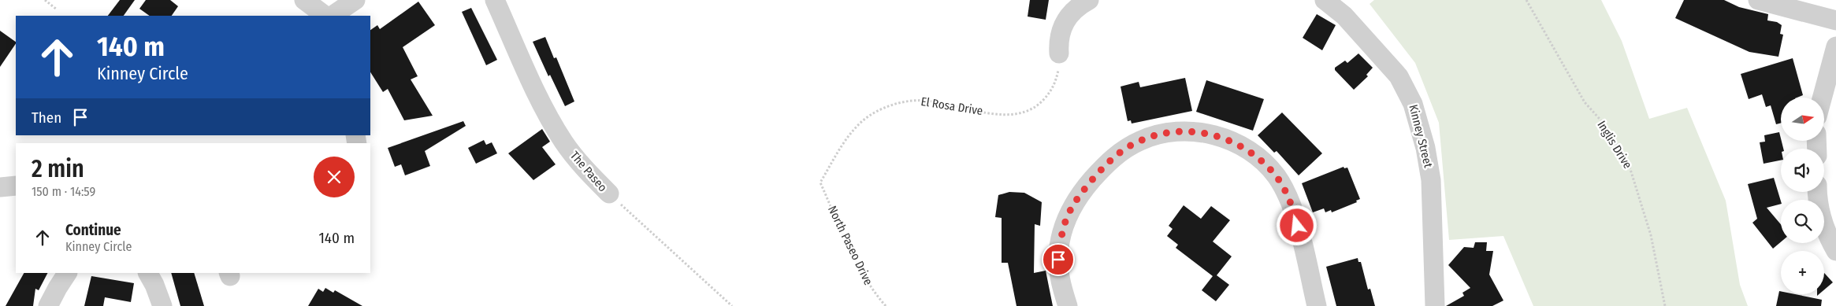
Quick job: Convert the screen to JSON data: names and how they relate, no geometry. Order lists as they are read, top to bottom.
{
  "streets": {
    "street": ["Kinney Street", "The Paseo"],
    "path": ["El Rosa Drive", "Inglis Drive", "North Paseo Drive"]
  },
  "crossings": [
    ["El Rosa Drive", "North Paseo Drive"]
  ],
  "north": "right",
  "page": {
    "turn": ["140 m", "Kinney Circle"],
    "map_buttons": "+",
    "then": "Then",
    "heading": ["2 min", "150 m · 14:59"],
    "list": [
      {
        "name": "Continue",
        "note": "Kinney Circle",
        "value": "140 m"
      }
    ]
  }
}
